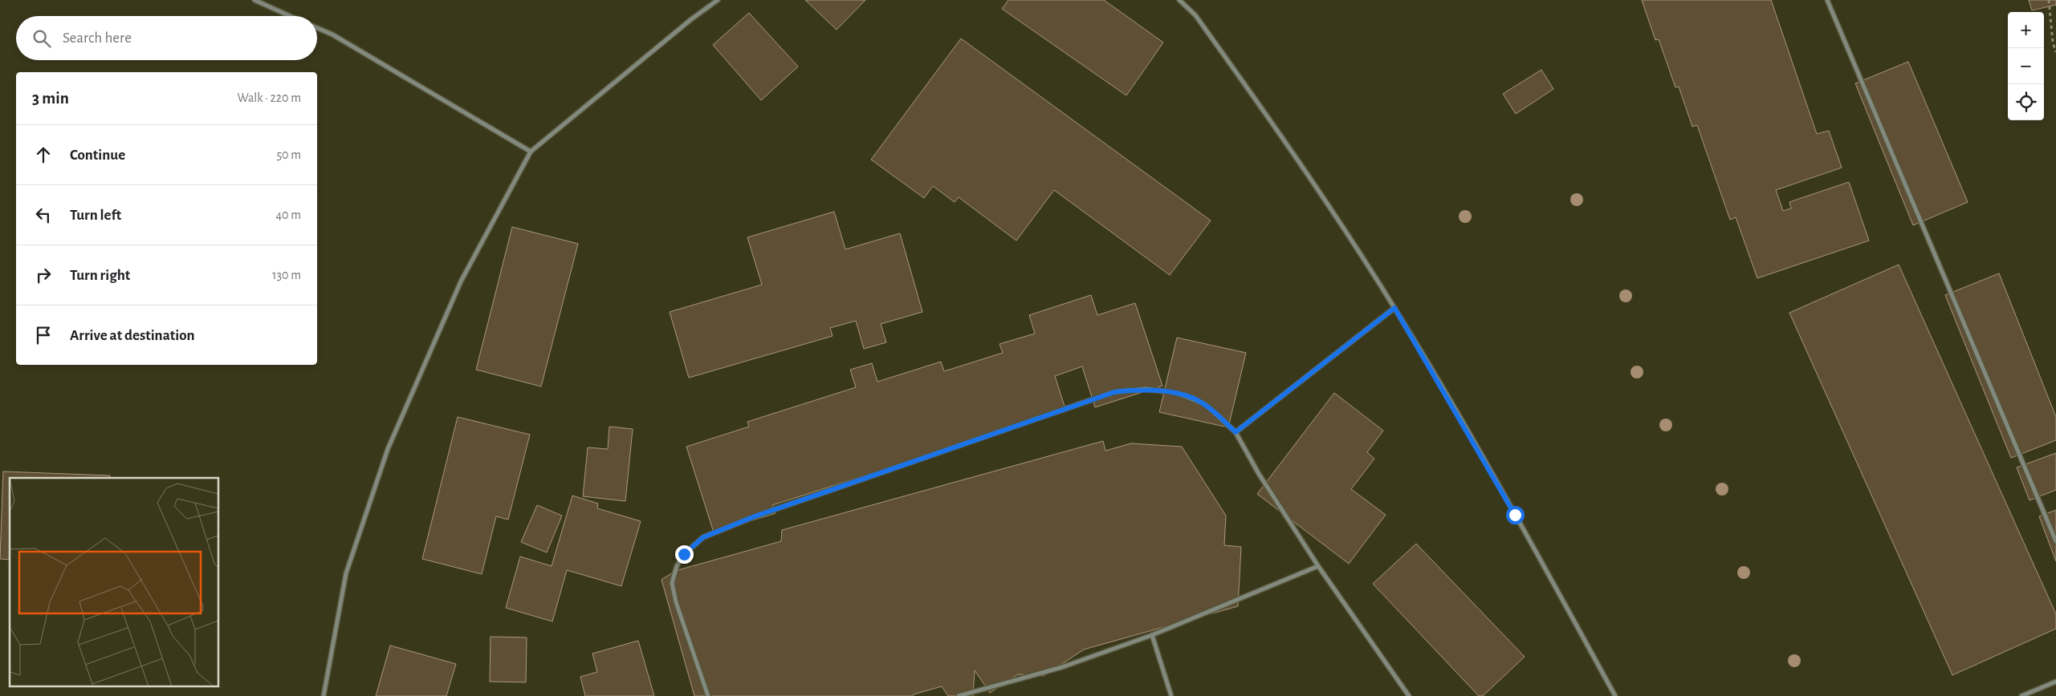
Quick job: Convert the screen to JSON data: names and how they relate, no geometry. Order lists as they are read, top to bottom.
{
  "page": {
    "map_buttons": ["+", "−"],
    "search": "Search here",
    "heading": ["3 min", "Walk · 220 m"],
    "list": [
      ["Continue", "50 m"],
      ["Turn left", "40 m"],
      ["Turn right", "130 m"],
      "Arrive at destination"
    ]
  }
}
